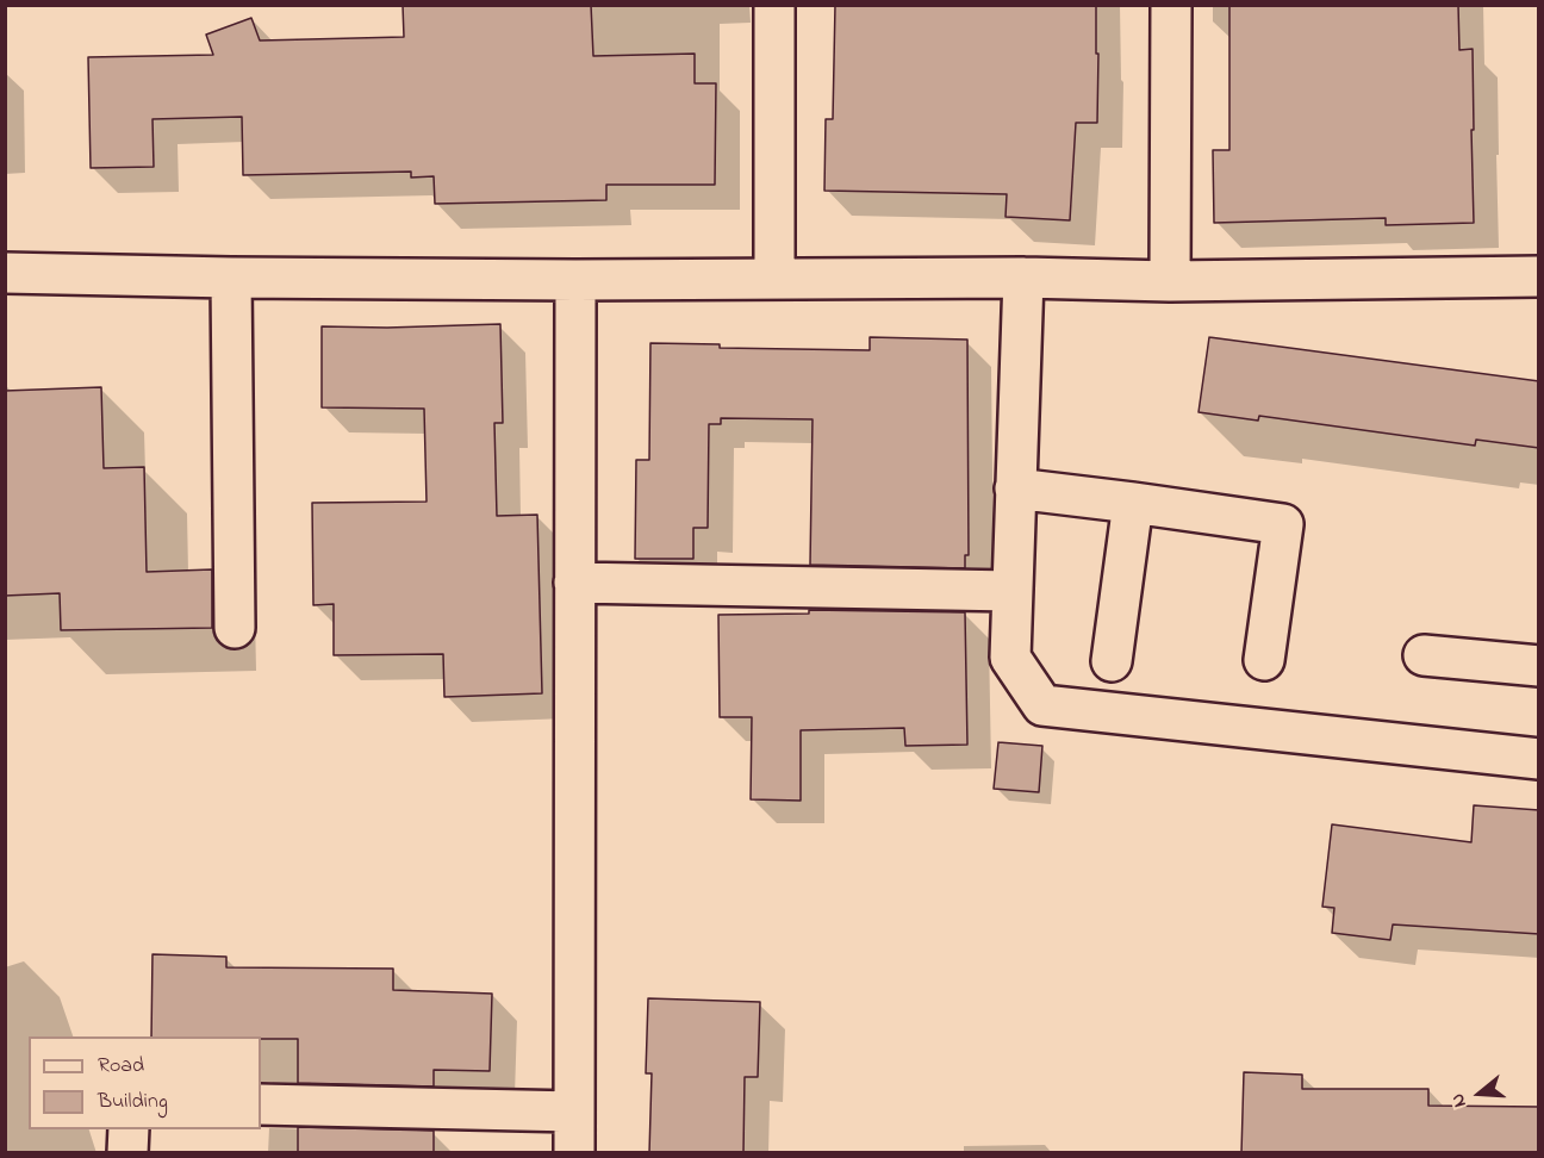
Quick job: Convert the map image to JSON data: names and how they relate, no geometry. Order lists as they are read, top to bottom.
{
  "legend": ["Road", "Building"],
  "north": "left"
}
